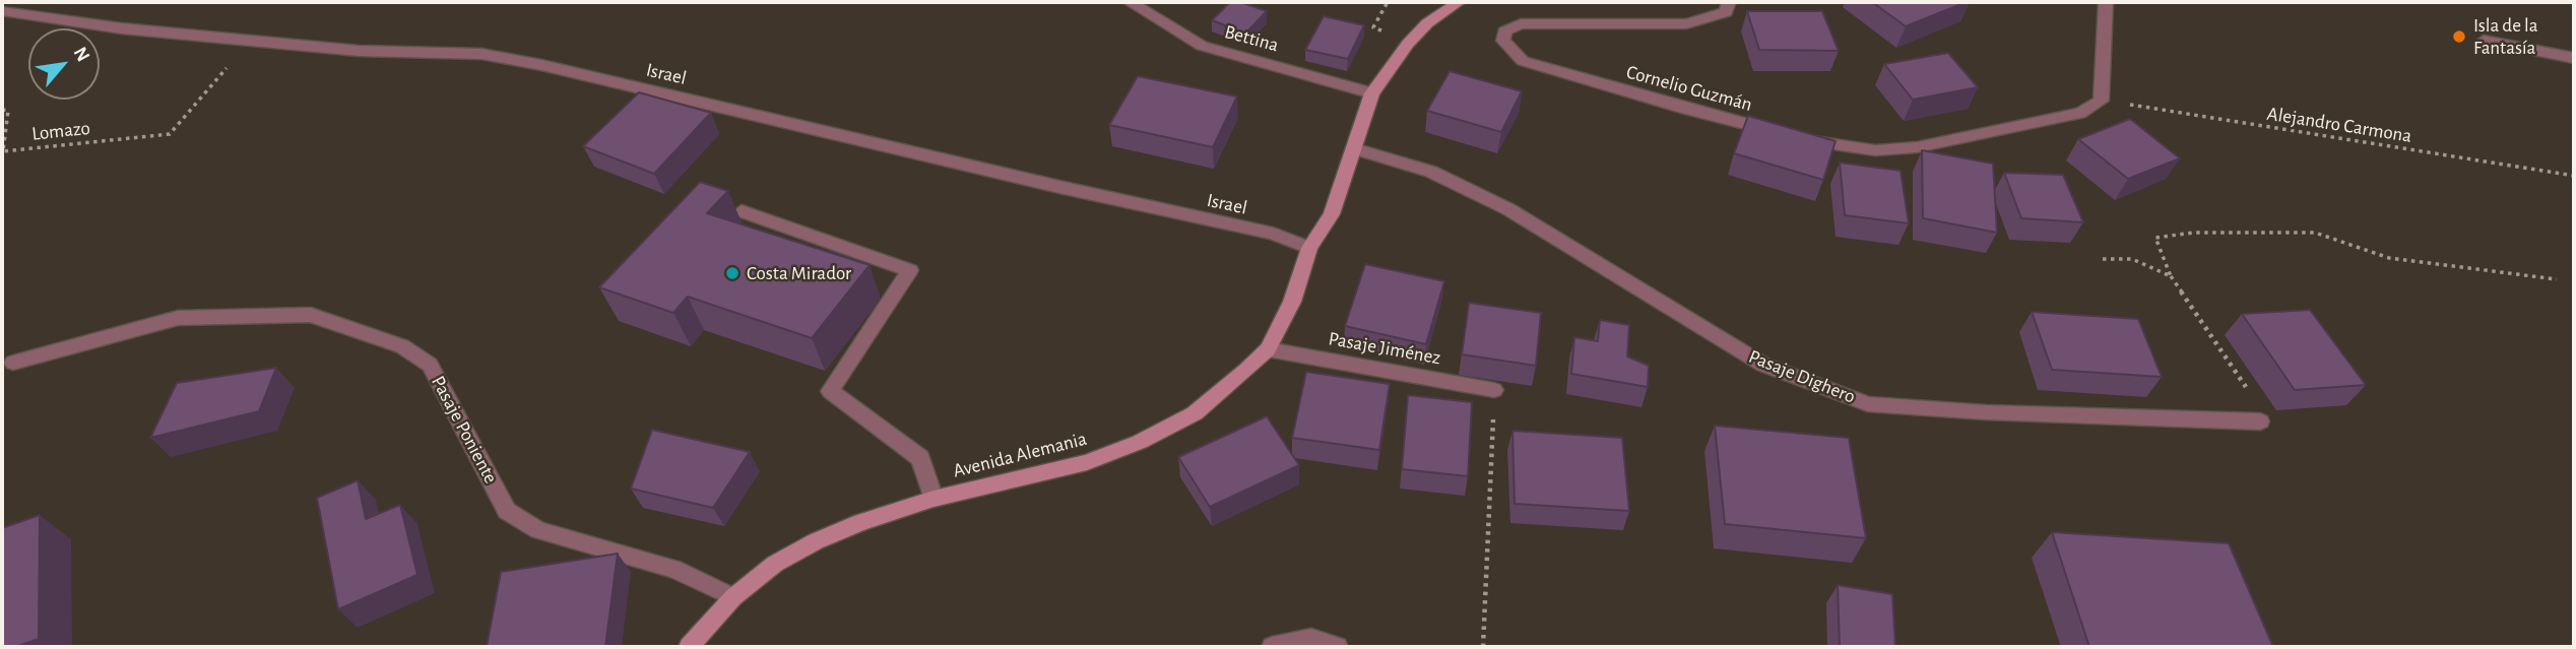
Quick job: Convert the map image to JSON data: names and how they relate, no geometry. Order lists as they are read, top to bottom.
{
  "streets": {
    "main road": ["Avenida Alemania"],
    "street": [
      "Bettina",
      "Israel",
      "Cornelio Guzmán",
      "Pasaje Jiménez",
      "Pasaje Dighero",
      "Pasaje Poniente"
    ],
    "path": ["Alejandro Carmona", "Lomazo"]
  },
  "crossings": [
    ["Bettina", "Avenida Alemania"],
    ["Israel", "Lomazo"],
    ["Israel", "Avenida Alemania"],
    ["Cornelio Guzmán", "Alejandro Carmona"],
    ["Pasaje Jiménez", "Avenida Alemania"],
    ["Pasaje Dighero", "Avenida Alemania"],
    ["Pasaje Poniente", "Avenida Alemania"]
  ],
  "places": ["Isla de la Fantasía", "Costa Mirador"],
  "north": "top right"
}
